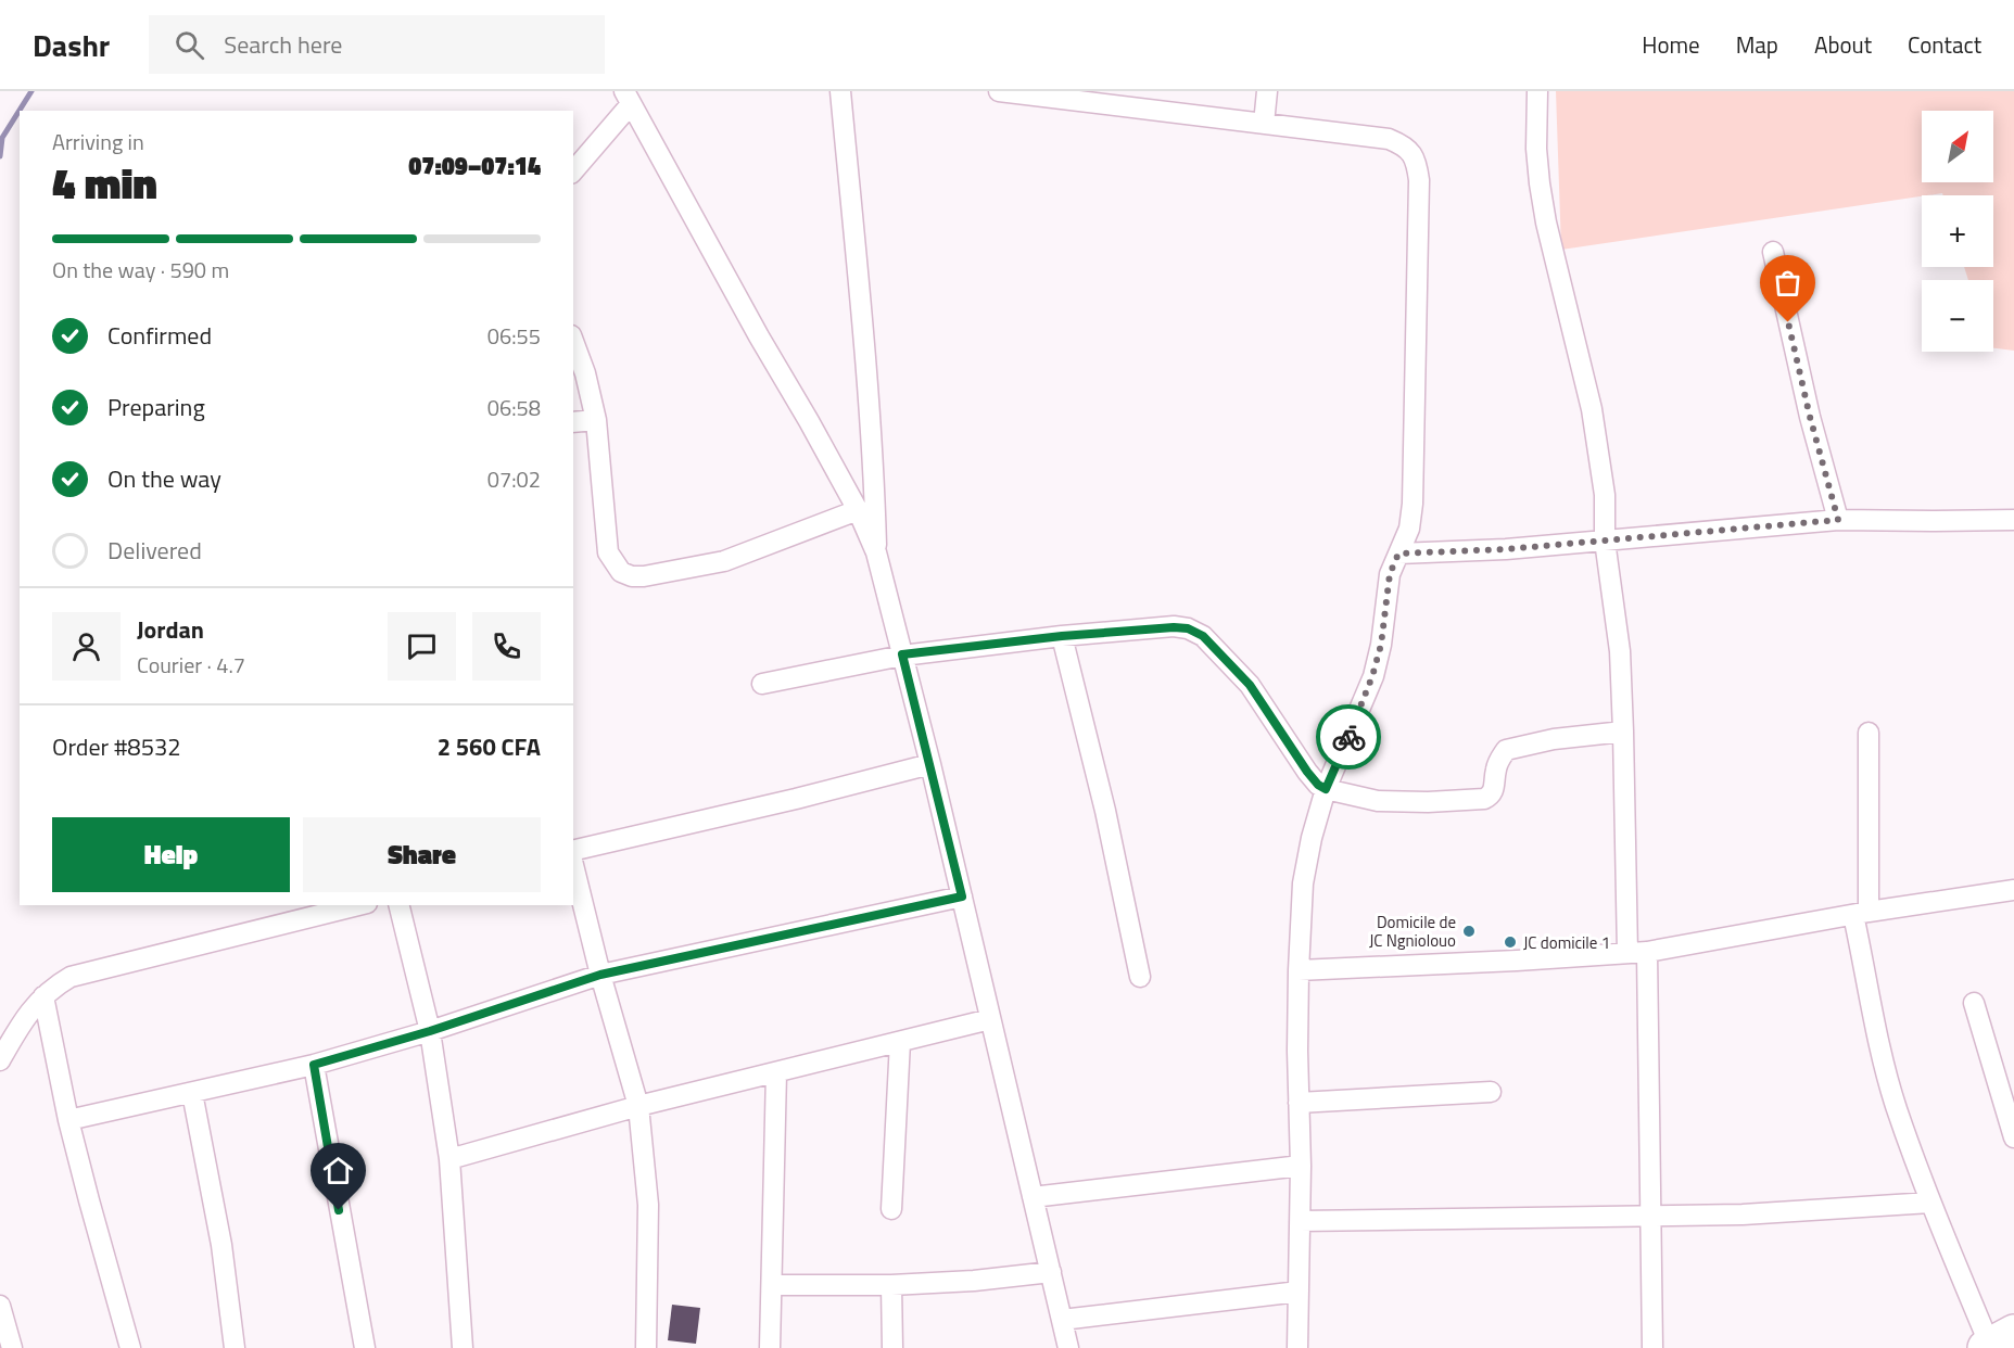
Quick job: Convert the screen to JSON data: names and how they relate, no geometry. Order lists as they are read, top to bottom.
{
  "places": ["Domicile de JC Ngniolouo", "JC domicile 1"],
  "north": "top right",
  "page": {
    "header": "Dashr",
    "search": "Search here",
    "nav": [
      "Home",
      "Map",
      "About",
      "Contact"
    ],
    "map_buttons": ["+", "−"],
    "heading": ["4 min", "Arriving in", "07:09–07:14"],
    "panel": [
      "Jordan",
      "Courier · 4.7",
      "Order #8532",
      "2 560 CFA"
    ],
    "bar": "On the way · 590 m",
    "list": [
      ["Confirmed", "06:55"],
      ["Preparing", "06:58"],
      ["On the way", "07:02"],
      "Delivered"
    ],
    "buttons": ["Help", "Share"]
  }
}
